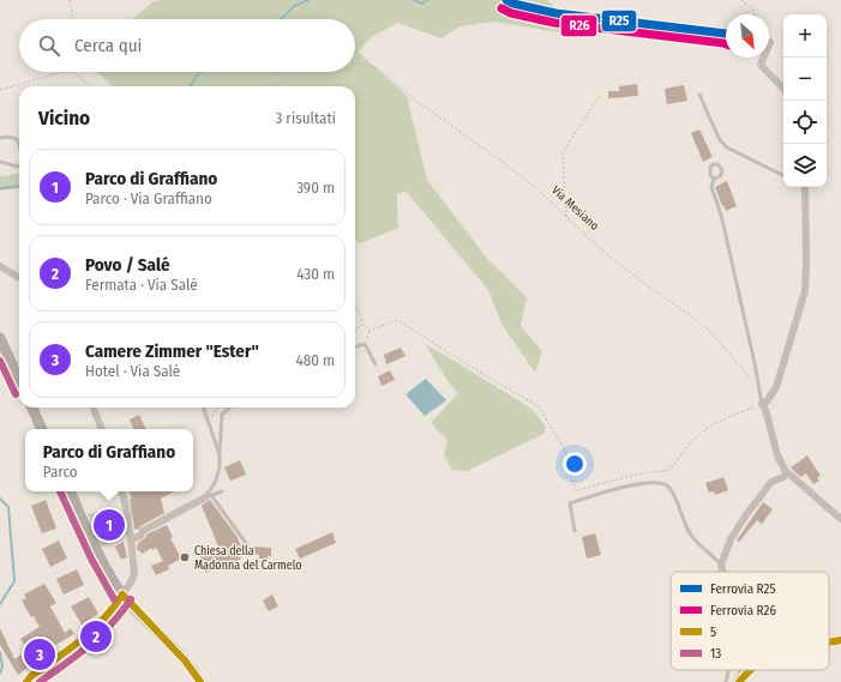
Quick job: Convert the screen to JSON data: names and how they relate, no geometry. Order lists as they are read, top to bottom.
{
  "streets": {
    "path": ["Via Mesiano"]
  },
  "places": ["Chiesa della Madonna del Carmelo"],
  "lines": [
    "rail line R25",
    "rail line R26",
    "transit line 13",
    "transit line 5"
  ],
  "legend": [
    "Ferrovia R25",
    "Ferrovia R26",
    "5",
    "13"
  ],
  "north": "bottom right",
  "page": {
    "map_buttons": ["+", "−"],
    "search": "Cerca qui",
    "heading": ["Vicino", "3 risultati"],
    "list": [
      {
        "mark": "1",
        "name": "Parco di Graffiano",
        "note": "Parco · Via Graffiano",
        "value": "390 m"
      },
      {
        "mark": "2",
        "name": "Povo / Salé",
        "note": "Fermata · Via Salé",
        "value": "430 m"
      },
      {
        "mark": "3",
        "name": "Camere Zimmer \"Ester\"",
        "note": "Hotel · Via Salé",
        "value": "480 m"
      }
    ],
    "popup": ["Parco di Graffiano", "Parco"],
    "pins": ["1", "2", "3"]
  }
}
